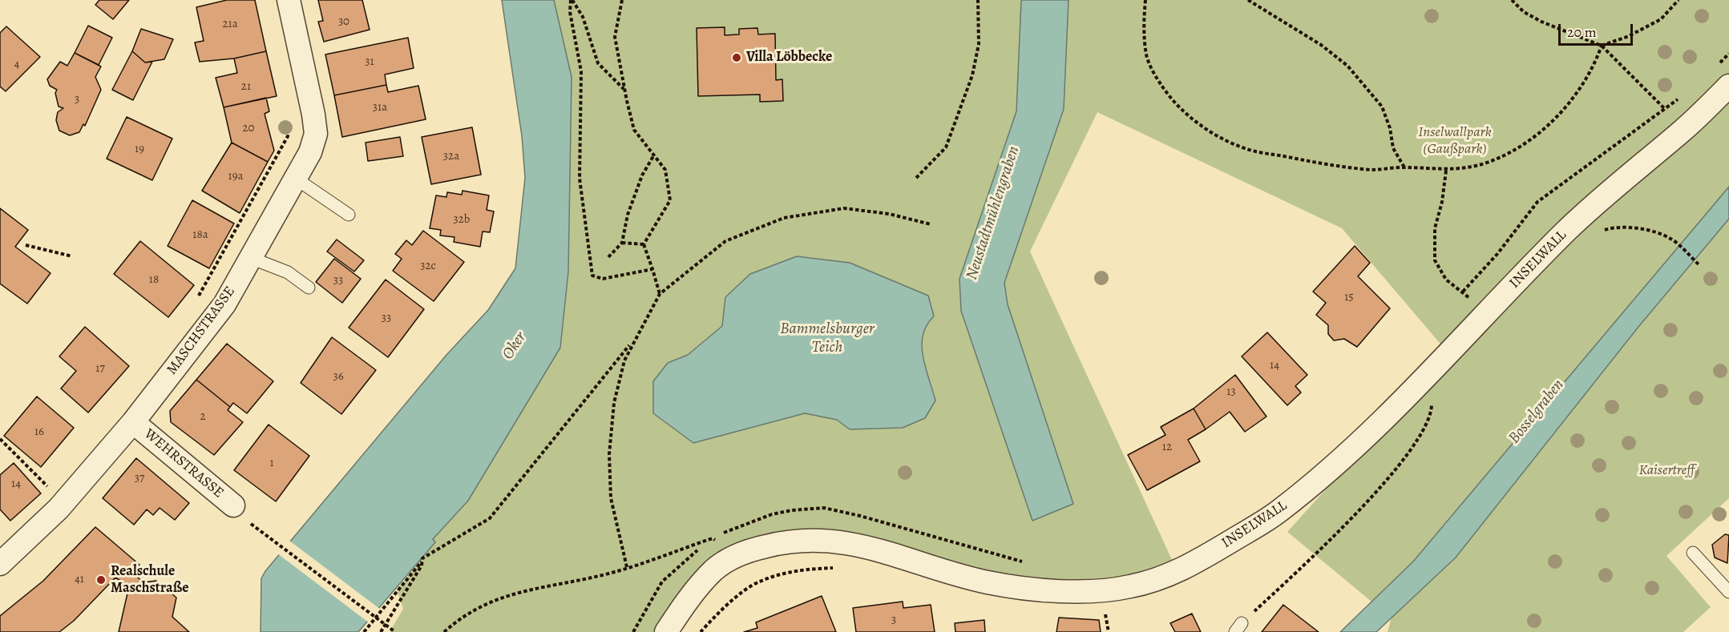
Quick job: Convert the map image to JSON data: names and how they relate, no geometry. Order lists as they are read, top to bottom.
{
  "streets": {
    "street": ["INSELWALL", "MASCHSTRASSE", "WEHRSTRASSE"]
  },
  "crossings": [
    ["MASCHSTRASSE", "WEHRSTRASSE"]
  ],
  "water": [
    "Neustadtmühlengraben",
    "Bammelsburger Teich",
    "Oker",
    "Bosselgraben"
  ],
  "parks": ["Inselwallpark (Gaußpark)", "Kaisertreff"],
  "places": ["Villa Löbbecke", "Realschule Maschstraße"],
  "house_numbers": [
    "30",
    "21a",
    "31",
    "4",
    "21",
    "3",
    "31a",
    "20",
    "19",
    "32a",
    "19a",
    "32b",
    "18a",
    "32c",
    "18",
    "33",
    "15",
    "33",
    "14",
    "17",
    "36",
    "13",
    "2",
    "16",
    "12",
    "1",
    "37",
    "14",
    "41",
    "3"
  ],
  "scale_bar": "20 m"
}
